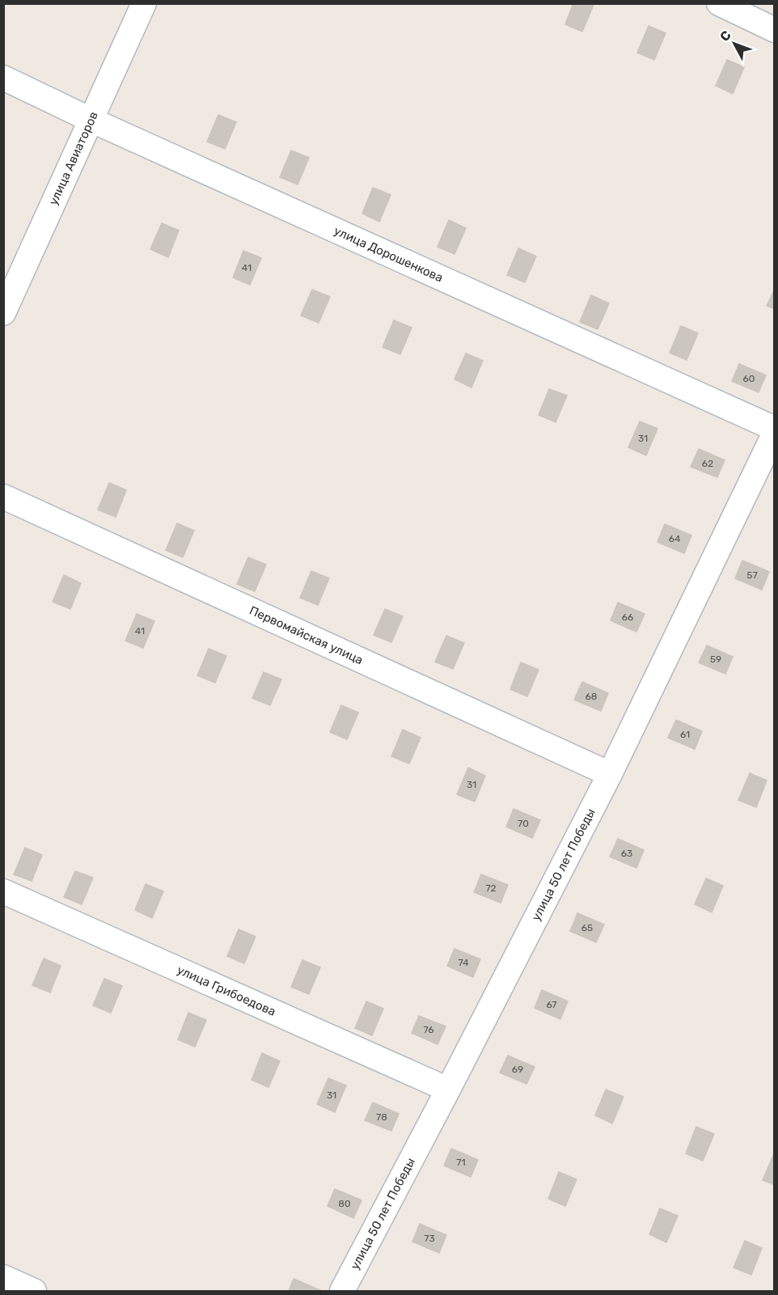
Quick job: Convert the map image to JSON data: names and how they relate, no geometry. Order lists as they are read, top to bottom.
{
  "streets": {
    "street": [
      "улица Авиаторов",
      "улица Дорошенкова",
      "Первомайская улица",
      "улица 50 лет Победы",
      "улица Грибоедова"
    ]
  },
  "crossings": [
    ["улица Авиаторов", "улица Дорошенкова"],
    ["Первомайская улица", "улица 50 лет Победы"],
    ["улица 50 лет Победы", "улица Грибоедова"]
  ],
  "house_numbers": [
    "41",
    "60",
    "31",
    "62",
    "64",
    "57",
    "66",
    "41",
    "59",
    "68",
    "61",
    "31",
    "70",
    "63",
    "72",
    "65",
    "74",
    "67",
    "76",
    "69",
    "31",
    "78",
    "71",
    "80",
    "73"
  ],
  "north": "top left"
}
